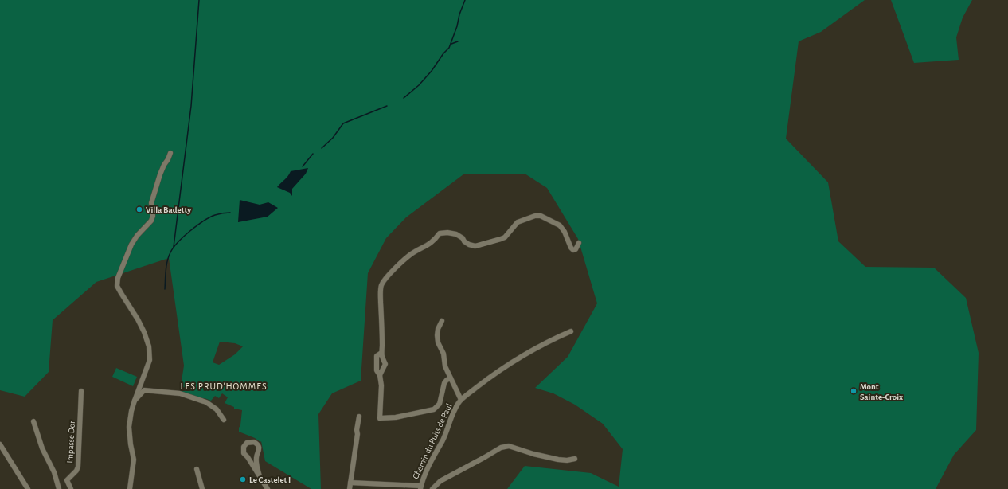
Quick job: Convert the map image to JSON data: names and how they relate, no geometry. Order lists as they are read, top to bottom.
{
  "streets": {
    "street": ["Chemin du Puits de Paul", "Impasse Dor"]
  },
  "districts": ["LES PRUD'HOMMES"],
  "places": ["Villa Badetty", "Mont Sainte-Croix", "Le Castelet I"]
}
